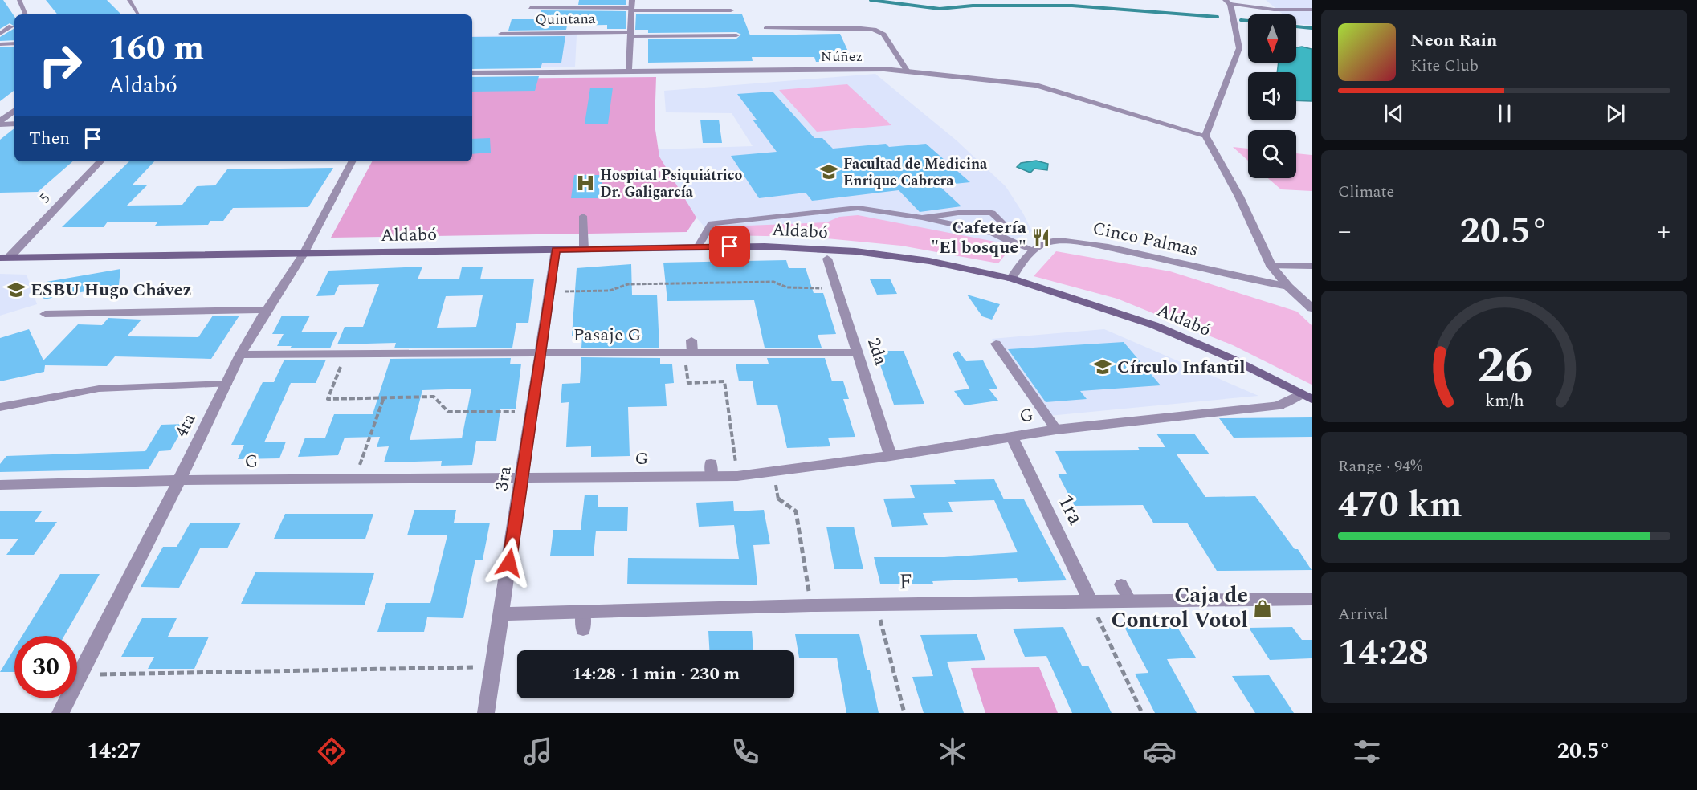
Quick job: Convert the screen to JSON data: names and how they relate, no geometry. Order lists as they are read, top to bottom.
{
  "streets": {
    "main road": ["Aldabó"],
    "street": [
      "Quintana",
      "Núñez",
      "5",
      "Cinco Palmas",
      "Pasaje G",
      "2da",
      "G",
      "4ta",
      "3ra",
      "1ra",
      "F"
    ]
  },
  "crossings": [
    ["5", "Aldabó"],
    ["Aldabó", "2da"],
    ["Aldabó", "G"],
    ["Aldabó", "4ta"],
    ["Aldabó", "3ra"],
    ["Pasaje G", "2da"],
    ["Pasaje G", "4ta"],
    ["Pasaje G", "3ra"],
    ["2da", "G"],
    ["G", "4ta"],
    ["G", "3ra"],
    ["G", "1ra"],
    ["3ra", "F"],
    ["1ra", "F"]
  ],
  "places": {
    "school or university": ["Facultad de Medicina Enrique Cabrera", "ESBU Hugo Chávez", "Círculo Infantil"],
    "hospital": ["Hospital Psiquiátrico Dr. Galigarcía"],
    "restaurant": ["Cafetería \"El bosque\""],
    "shop": ["Caja de Control Votol"]
  },
  "north": "bottom",
  "page": {
    "turn": ["160 m", "Aldabó"],
    "song": ["Neon Rain", "Kite Club"],
    "then": "Then",
    "tile": [
      "Climate",
      ["Range · 94%", "470 km"],
      ["Arrival", "14:28"]
    ],
    "heat": ["−", "20.5°", "+"],
    "limit": "30",
    "trip": "14:28 · 1 min · 230 m",
    "tabs": ["14:27", "20.5°"],
    "gauge": ["26", "km/h"]
  }
}
